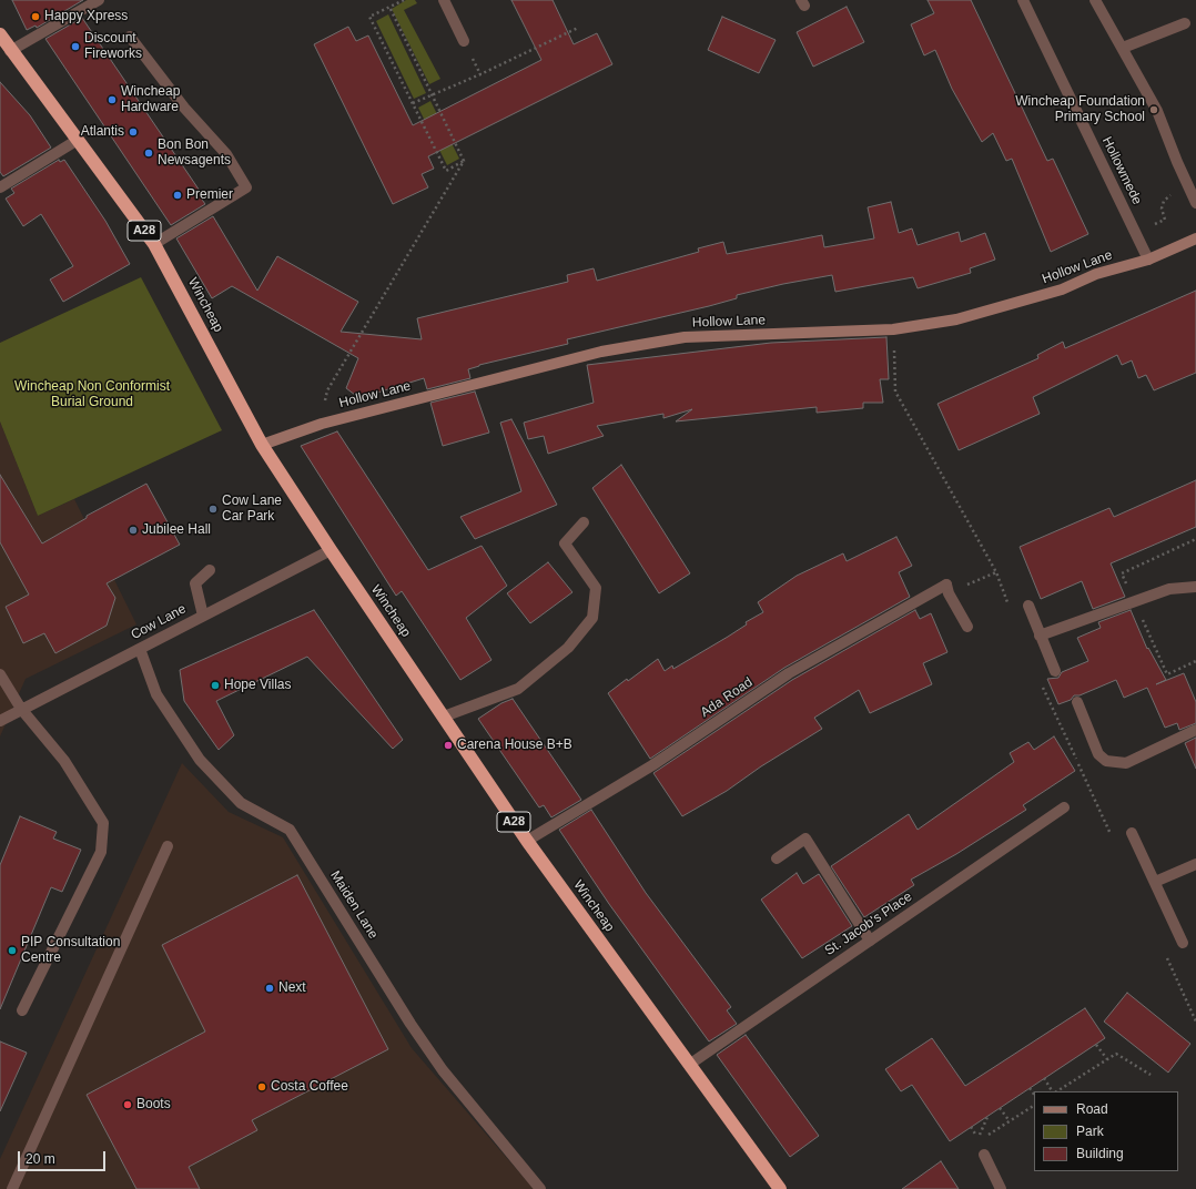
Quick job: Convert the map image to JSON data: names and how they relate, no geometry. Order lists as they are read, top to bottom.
{
  "streets": {
    "highway": ["A28", "Wincheap"],
    "street": [
      "Hollowmede",
      "Hollow Lane",
      "Cow Lane",
      "Ada Road",
      "Maiden Lane",
      "St. Jacob's Place"
    ]
  },
  "crossings": [
    ["Hollowmede", "Hollow Lane"],
    ["Hollow Lane", "Wincheap"],
    ["Wincheap", "Cow Lane"],
    ["Wincheap", "Ada Road"],
    ["Wincheap", "St. Jacob's Place"],
    ["Cow Lane", "Maiden Lane"]
  ],
  "parks": ["Wincheap Non Conformist Burial Ground"],
  "places": [
    "Happy Xpress",
    "Discount Fireworks",
    "Wincheap Hardware",
    "Wincheap Foundation Primary School",
    "Atlantis",
    "Bon Bon Newsagents",
    "Premier",
    "Cow Lane Car Park",
    "Jubilee Hall",
    "Hope Villas",
    "Carena House B+B",
    "PIP Consultation Centre",
    "Next",
    "Costa Coffee",
    "Boots"
  ],
  "legend": ["Road", "Park", "Building"],
  "scale_bar": "20 m"
}
